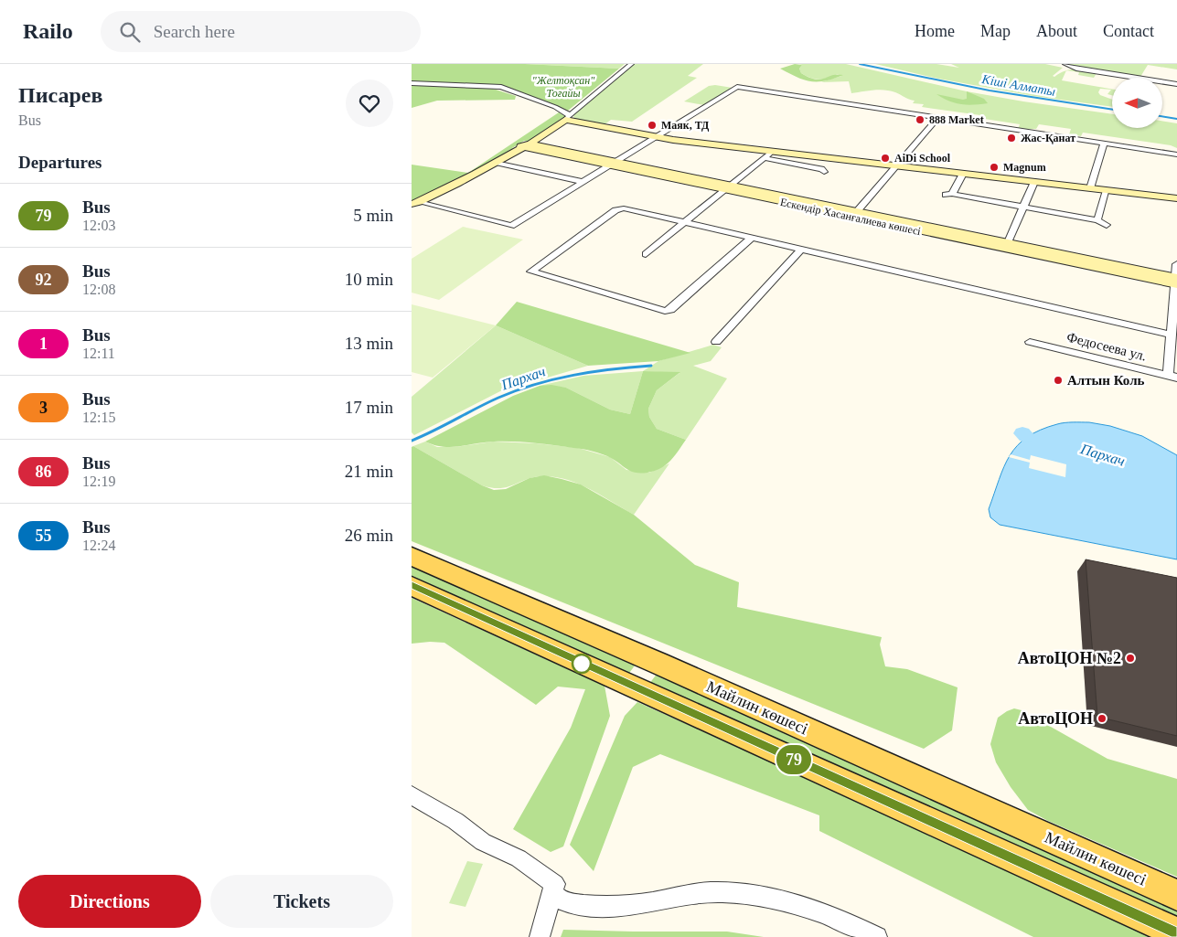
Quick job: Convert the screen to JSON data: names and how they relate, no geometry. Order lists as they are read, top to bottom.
{
  "streets": {
    "main road": ["Майлин көшесі"],
    "street": ["Ескендір Хасанғалиева көшесі", "Федосеева ул."]
  },
  "water": ["Кіші Алматы", "Пархач"],
  "parks": ["\"Желтоқсан\" Тоғайы"],
  "places": [
    "888 Market",
    "Маяк, ТД",
    "Жас-Қанат",
    "AiDi School",
    "Magnum",
    "Алтын Коль",
    "АвтоЦОН №2",
    "АвтоЦОН"
  ],
  "lines": ["bus line 79"],
  "north": "left",
  "page": {
    "header": "Railo",
    "search": "Search here",
    "nav": [
      "Home",
      "Map",
      "About",
      "Contact"
    ],
    "heading": [
      ["Писарев", "Bus"],
      "Departures"
    ],
    "on_map": "79",
    "list": [
      {
        "mark": "79",
        "name": "Bus",
        "note": "12:03",
        "value": "5 min"
      },
      {
        "mark": "92",
        "name": "Bus",
        "note": "12:08",
        "value": "10 min"
      },
      {
        "mark": "1",
        "name": "Bus",
        "note": "12:11",
        "value": "13 min"
      },
      {
        "mark": "3",
        "name": "Bus",
        "note": "12:15",
        "value": "17 min"
      },
      {
        "mark": "86",
        "name": "Bus",
        "note": "12:19",
        "value": "21 min"
      },
      {
        "mark": "55",
        "name": "Bus",
        "note": "12:24",
        "value": "26 min"
      }
    ],
    "buttons": ["Directions", "Tickets"]
  }
}
